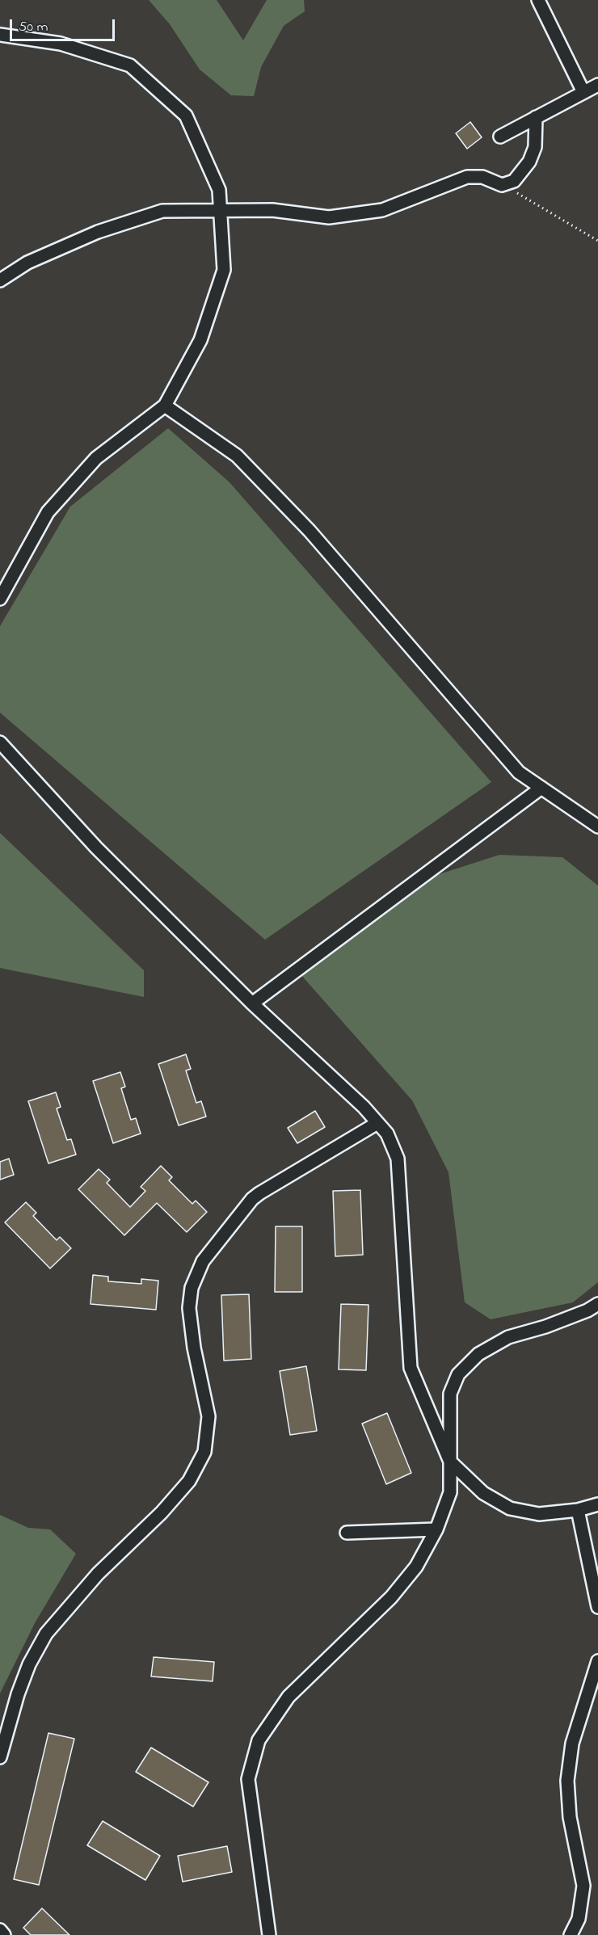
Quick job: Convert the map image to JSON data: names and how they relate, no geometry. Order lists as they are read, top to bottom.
{
  "scale_bar": "50 m"
}
